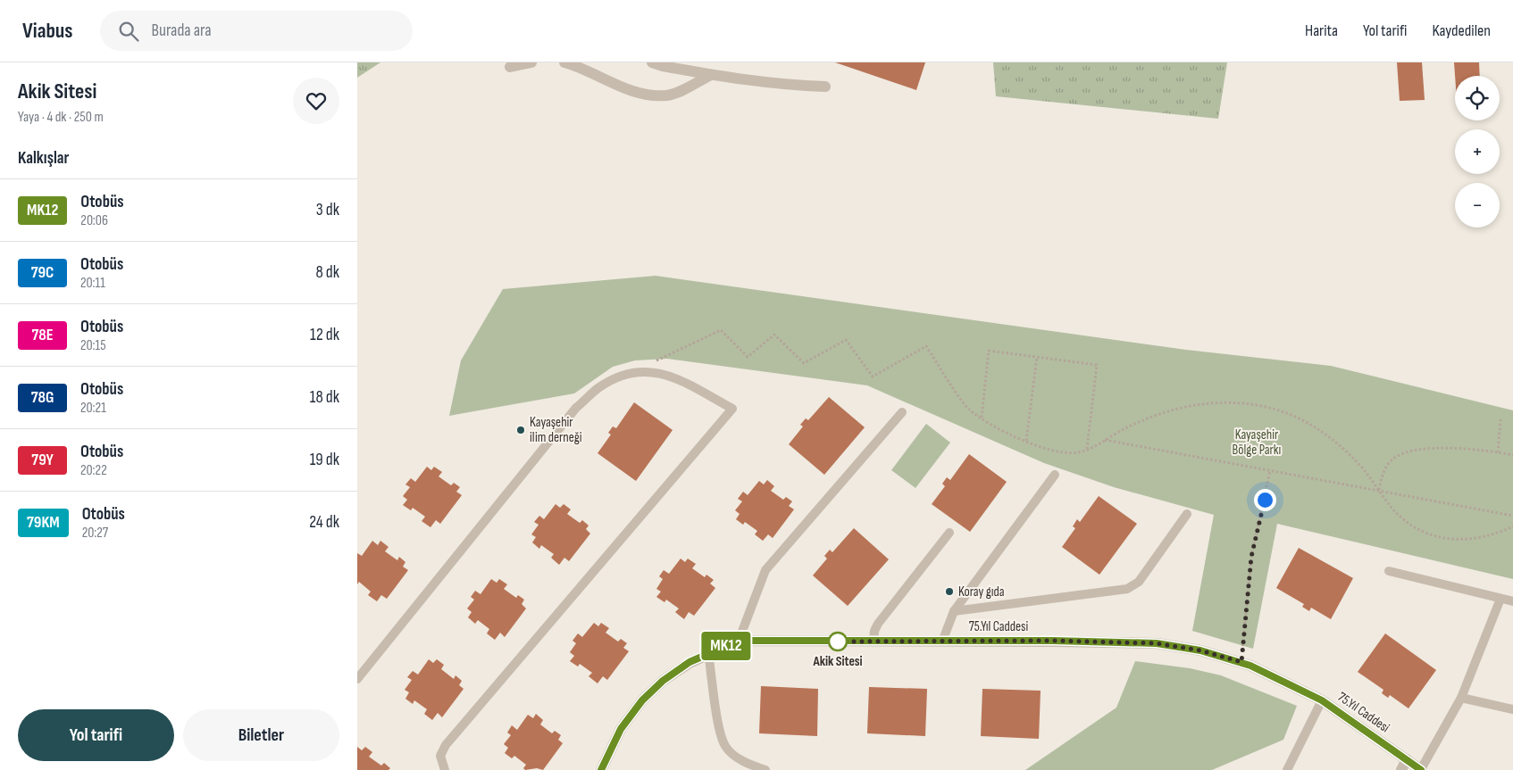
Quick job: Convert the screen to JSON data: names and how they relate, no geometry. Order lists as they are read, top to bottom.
{
  "streets": {
    "street": ["75.Yıl Caddesi"]
  },
  "parks": ["Kayaşehir Bölge Parkı"],
  "places": ["Kayaşehir ilim derneği", "Koray gıda", "Akik Sitesi"],
  "lines": ["bus line MK12"],
  "page": {
    "header": "Viabus",
    "search": "Burada ara",
    "nav": ["Harita", "Yol tarifi", "Kaydedilen"],
    "heading": [
      ["Akik Sitesi", "Yaya · 4 dk · 250 m"],
      "Kalkışlar"
    ],
    "on_map": "MK12",
    "map_buttons": ["+", "−"],
    "list": [
      {
        "mark": "MK12",
        "name": "Otobüs",
        "note": "20:06",
        "value": "3 dk"
      },
      {
        "mark": "79C",
        "name": "Otobüs",
        "note": "20:11",
        "value": "8 dk"
      },
      {
        "mark": "78E",
        "name": "Otobüs",
        "note": "20:15",
        "value": "12 dk"
      },
      {
        "mark": "78G",
        "name": "Otobüs",
        "note": "20:21",
        "value": "18 dk"
      },
      {
        "mark": "79Y",
        "name": "Otobüs",
        "note": "20:22",
        "value": "19 dk"
      },
      {
        "mark": "79KM",
        "name": "Otobüs",
        "note": "20:27",
        "value": "24 dk"
      }
    ],
    "buttons": ["Yol tarifi", "Biletler"]
  }
}
